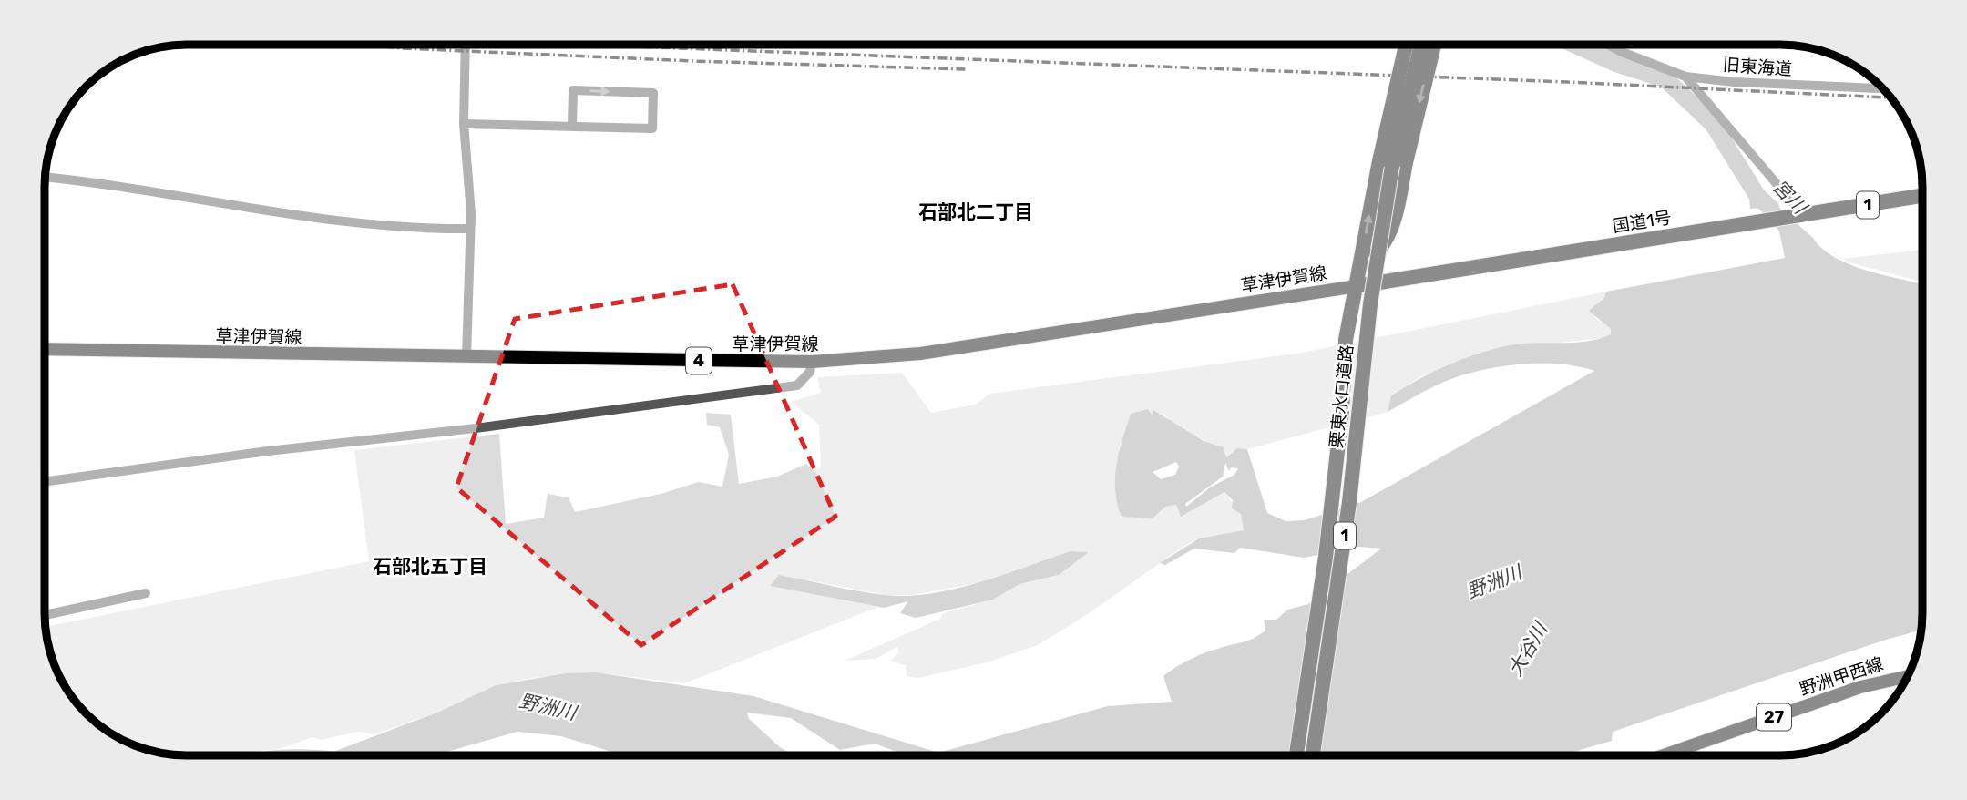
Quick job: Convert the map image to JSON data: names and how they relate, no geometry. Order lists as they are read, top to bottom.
{
  "streets": {
    "highway": ["1", "国道1号", "栗東水口道路"],
    "main road": [
      "草津伊賀線",
      "4",
      "野洲甲西線",
      "27"
    ],
    "street": ["旧東海道"]
  },
  "crossings": [
    ["1", "国道1号"],
    ["1", "草津伊賀線"],
    ["1", "栗東水口道路"],
    ["国道1号", "草津伊賀線"],
    ["国道1号", "栗東水口道路"],
    ["草津伊賀線", "栗東水口道路"]
  ],
  "districts": ["石部北二丁目", "石部北五丁目"],
  "water": ["宮川", "野洲川", "大谷川"]
}
